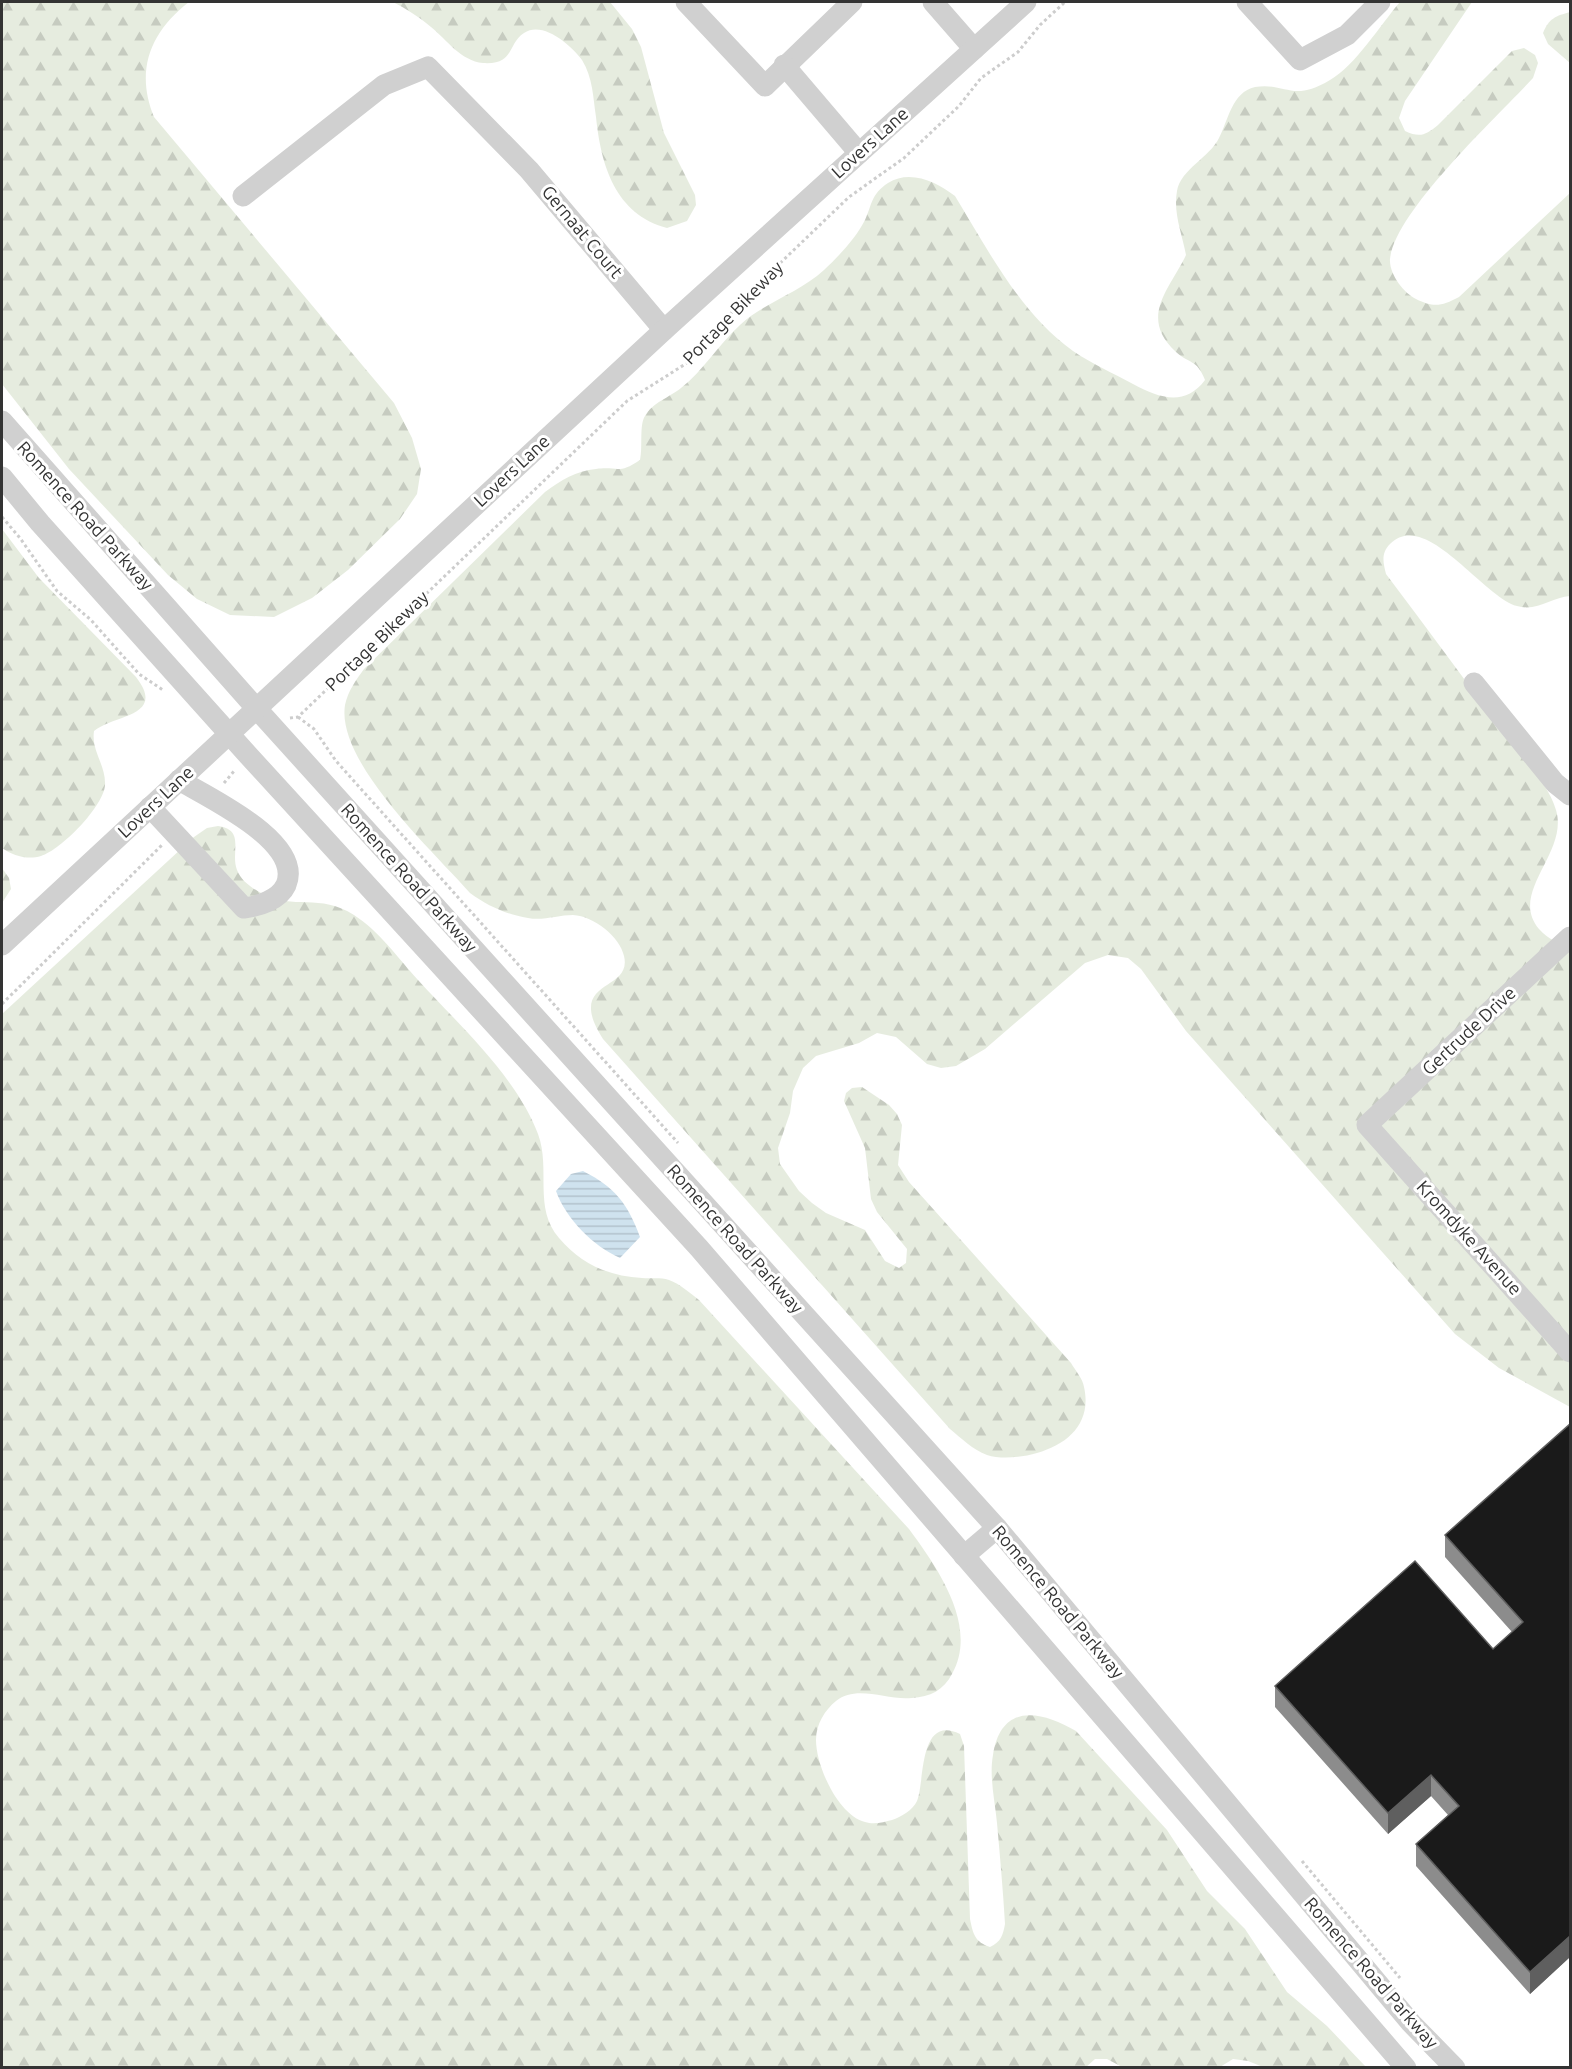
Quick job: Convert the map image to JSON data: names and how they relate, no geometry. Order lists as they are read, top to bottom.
{
  "streets": {
    "street": [
      "Lovers Lane",
      "Gernaat Court",
      "Romence Road Parkway",
      "Gertrude Drive",
      "Kromdyke Avenue"
    ],
    "path": ["Portage Bikeway"]
  },
  "crossings": [
    ["Lovers Lane", "Gernaat Court"],
    ["Lovers Lane", "Romence Road Parkway"],
    ["Gertrude Drive", "Kromdyke Avenue"]
  ]
}
